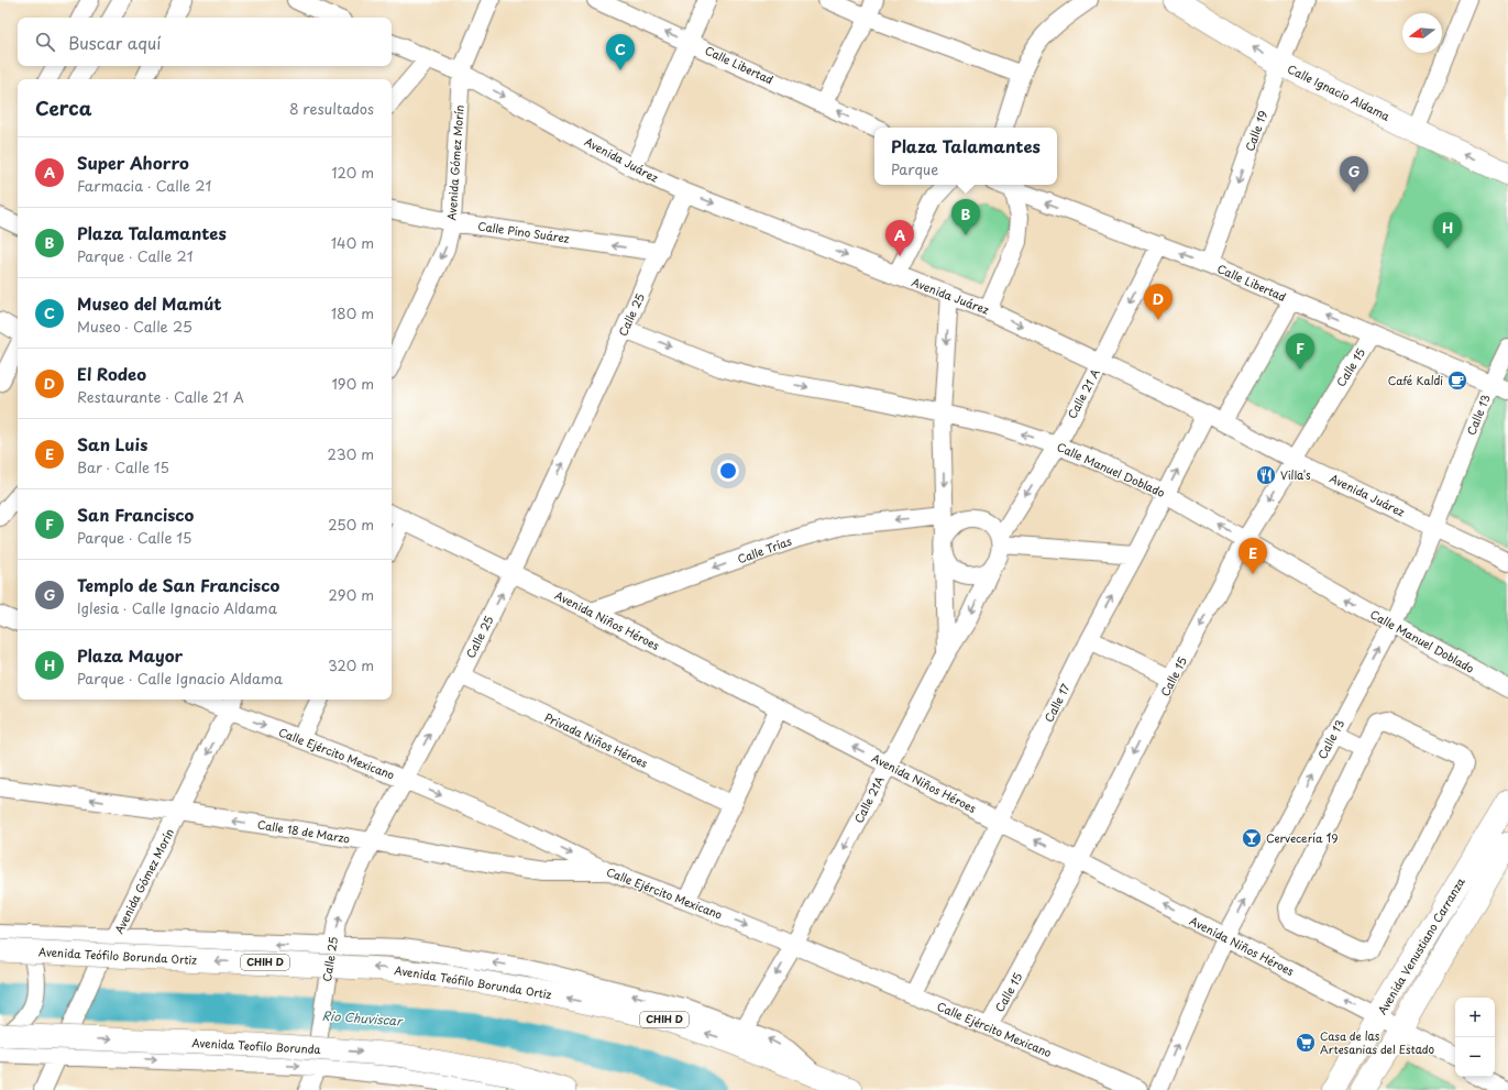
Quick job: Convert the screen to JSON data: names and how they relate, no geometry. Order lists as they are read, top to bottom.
{
  "streets": {
    "main road": [
      "Calle Ignacio Aldama",
      "Avenida Venustiano Carranza",
      "Avenida Teófilo Borunda Ortiz",
      "CHIH D",
      "Avenida Teofilo Borunda"
    ],
    "street": [
      "Calle Libertad",
      "Calle 19",
      "Avenida Juárez",
      "Avenida Gómez Morín",
      "Calle Pino Suárez",
      "Calle 25",
      "Calle 15",
      "Calle 21 A",
      "Calle 13",
      "Calle Manuel Doblado",
      "Calle Trías",
      "Avenida Niños Héroes",
      "Calle 17",
      "Privada Niños Héroes",
      "Calle Ejército Mexicano",
      "Calle 21A",
      "Calle 18 de Marzo"
    ]
  },
  "crossings": [
    ["Calle Libertad", "Calle 19"],
    ["Calle Libertad", "Calle 15"],
    ["Calle Libertad", "Calle 21 A"],
    ["Calle Libertad", "Calle 13"],
    ["Calle Ignacio Aldama", "Calle 19"],
    ["Avenida Juárez", "Avenida Gómez Morín"],
    ["Avenida Juárez", "Calle 25"],
    ["Avenida Juárez", "Calle 15"],
    ["Avenida Juárez", "Calle 21 A"],
    ["Avenida Juárez", "Calle 13"],
    ["Avenida Juárez", "Calle 17"],
    ["Avenida Gómez Morín", "Calle Pino Suárez"],
    ["Avenida Gómez Morín", "Calle Ejército Mexicano"],
    ["Avenida Gómez Morín", "Calle 18 de Marzo"],
    ["Calle Pino Suárez", "Calle 25"],
    ["Calle 25", "Calle Manuel Doblado"],
    ["Calle 25", "Avenida Niños Héroes"],
    ["Calle 25", "Privada Niños Héroes"],
    ["Calle 25", "Calle Ejército Mexicano"],
    ["Calle 25", "Calle 18 de Marzo"],
    ["Calle 15", "Calle Manuel Doblado"],
    ["Calle 15", "Avenida Niños Héroes"],
    ["Calle 15", "Calle Ejército Mexicano"],
    ["Calle 21 A", "Calle Manuel Doblado"],
    ["Calle 21 A", "Calle 21A"],
    ["Calle 13", "Calle Manuel Doblado"],
    ["Calle 13", "Avenida Niños Héroes"],
    ["Calle Manuel Doblado", "Calle 17"],
    ["Calle Trías", "Avenida Niños Héroes"],
    ["Avenida Niños Héroes", "Calle 17"],
    ["Avenida Niños Héroes", "Calle 21A"],
    ["Avenida Niños Héroes", "Avenida Venustiano Carranza"],
    ["Calle 17", "Calle Ejército Mexicano"],
    ["Calle Ejército Mexicano", "Calle 21A"],
    ["Calle Ejército Mexicano", "Calle 18 de Marzo"]
  ],
  "one_way": [
    "Calle Libertad",
    "Calle Ignacio Aldama",
    "Calle 19",
    "Avenida Juárez",
    "Calle Pino Suárez",
    "Calle 25",
    "Calle 15",
    "Calle 13",
    "Calle Trías",
    "Avenida Niños Héroes",
    "Avenida Teófilo Borunda Ortiz",
    "Avenida Teofilo Borunda"
  ],
  "water": ["Rio Chuviscar"],
  "places": {
    "cafe": ["Café Kaldi"],
    "restaurant": ["Villa's"],
    "bar": ["Cervecería 19"],
    "supermarket": ["Casa de las Artesanias del Estado"]
  },
  "north": "left",
  "page": {
    "search": "Buscar aquí",
    "pins": [
      "C",
      "G",
      "B",
      "H",
      "A",
      "D",
      "F",
      "E"
    ],
    "heading": ["Cerca", "8 resultados"],
    "popup": ["Plaza Talamantes", "Parque"],
    "list": [
      {
        "mark": "A",
        "name": "Super Ahorro",
        "note": "Farmacia · Calle 21",
        "value": "120 m"
      },
      {
        "mark": "B",
        "name": "Plaza Talamantes",
        "note": "Parque · Calle 21",
        "value": "140 m"
      },
      {
        "mark": "C",
        "name": "Museo del Mamút",
        "note": "Museo · Calle 25",
        "value": "180 m"
      },
      {
        "mark": "D",
        "name": "El Rodeo",
        "note": "Restaurante · Calle 21 A",
        "value": "190 m"
      },
      {
        "mark": "E",
        "name": "San Luis",
        "note": "Bar · Calle 15",
        "value": "230 m"
      },
      {
        "mark": "F",
        "name": "San Francisco",
        "note": "Parque · Calle 15",
        "value": "250 m"
      },
      {
        "mark": "G",
        "name": "Templo de San Francisco",
        "note": "Iglesia · Calle Ignacio Aldama",
        "value": "290 m"
      },
      {
        "mark": "H",
        "name": "Plaza Mayor",
        "note": "Parque · Calle Ignacio Aldama",
        "value": "320 m"
      }
    ],
    "map_buttons": ["+", "−"]
  }
}
